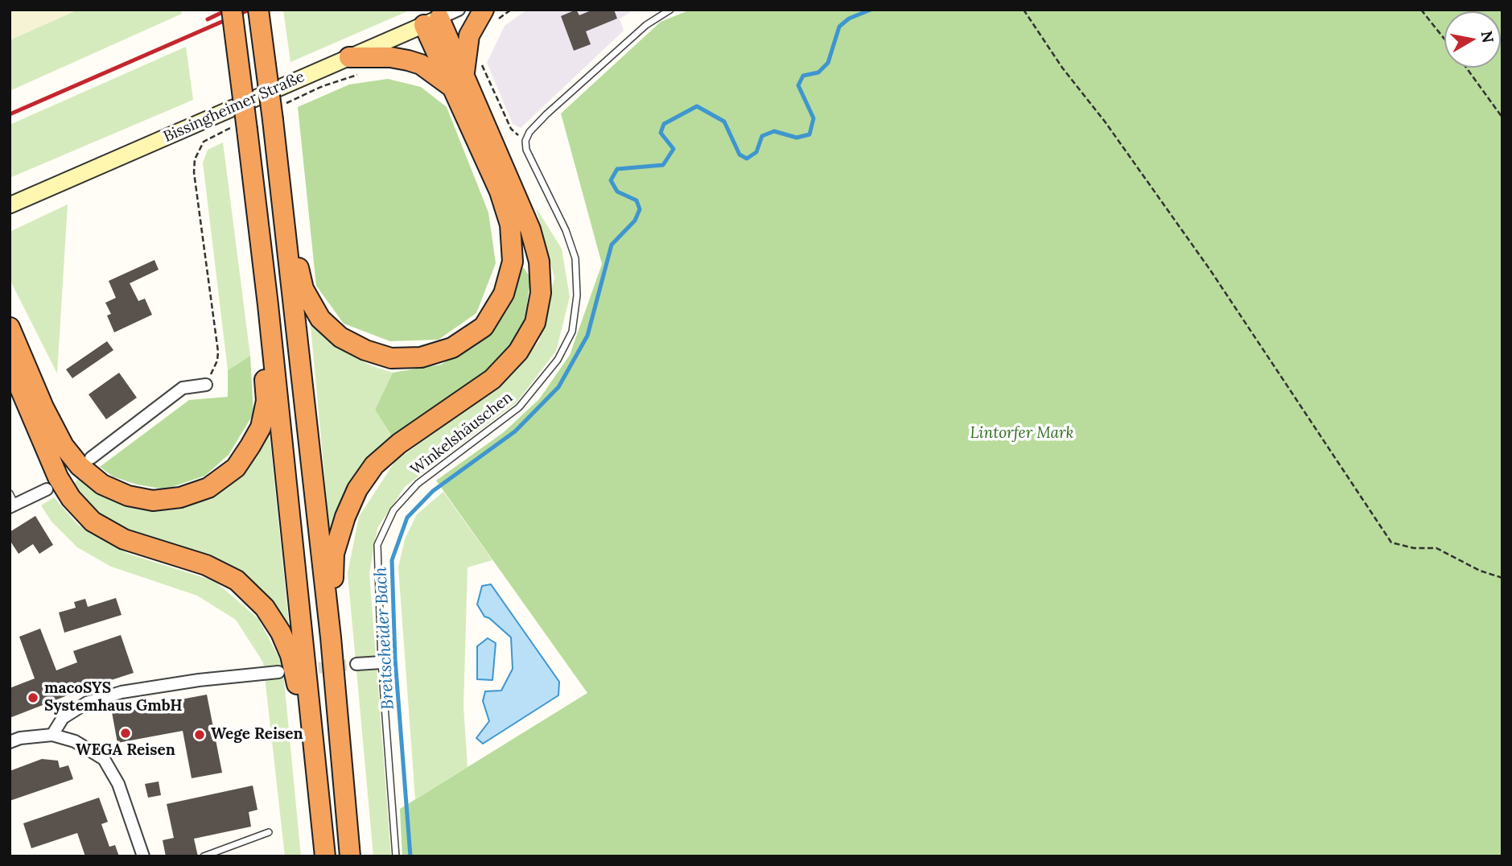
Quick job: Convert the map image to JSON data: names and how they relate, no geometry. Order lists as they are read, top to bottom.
{
  "streets": {
    "street": ["Bissingheimer Straße"],
    "lane": ["Winkelshäuschen"]
  },
  "water": ["Breitscheider Bach"],
  "parks": ["Lintorfer Mark"],
  "places": ["macoSYS Systemhaus GmbH", "WEGA Reisen", "Wege Reisen"],
  "north": "right"
}
